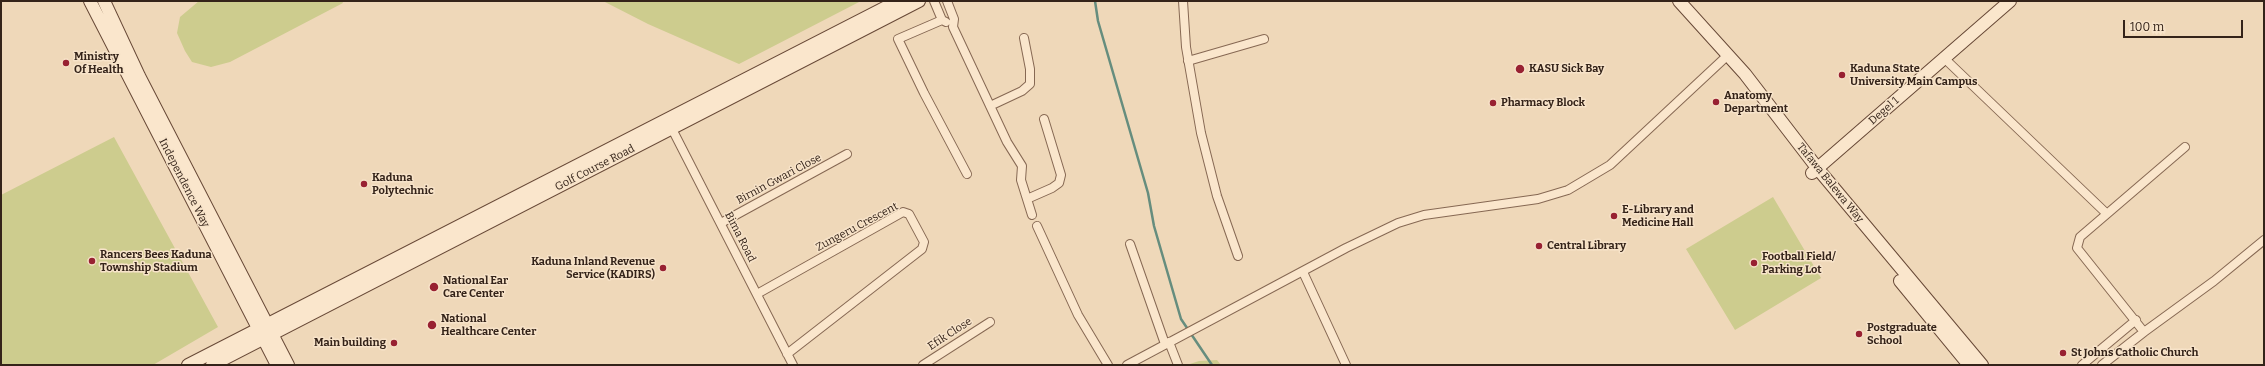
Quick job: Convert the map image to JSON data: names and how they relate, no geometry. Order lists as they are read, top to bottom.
{
  "streets": {
    "main road": [
      "Degel 1",
      "Golf Course Road",
      "Independence Way",
      "Tafawa Balewa Way"
    ],
    "street": [
      "Birnin Gwari Close",
      "Zungeru Crescent",
      "Bima Road",
      "Efik Close"
    ]
  },
  "crossings": [
    ["Degel 1", "Tafawa Balewa Way"],
    ["Golf Course Road", "Independence Way"],
    ["Golf Course Road", "Bima Road"],
    ["Birnin Gwari Close", "Bima Road"],
    ["Zungeru Crescent", "Bima Road"]
  ],
  "places": [
    "Ministry Of Health",
    "KASU Sick Bay",
    "Kaduna State University Main Campus",
    "Anatomy Department",
    "Pharmacy Block",
    "Kaduna Polytechnic",
    "E-Library and Medicine Hall",
    "Central Library",
    "Rancers Bees Kaduna Township Stadium",
    "Football Field/ Parking Lot",
    "Kaduna Inland Revenue Service (KADIRS)",
    "National Ear Care Center",
    "National Healthcare Center",
    "Postgraduate School",
    "Main building",
    "St Johns Catholic Church"
  ],
  "scale_bar": "100 m"
}
